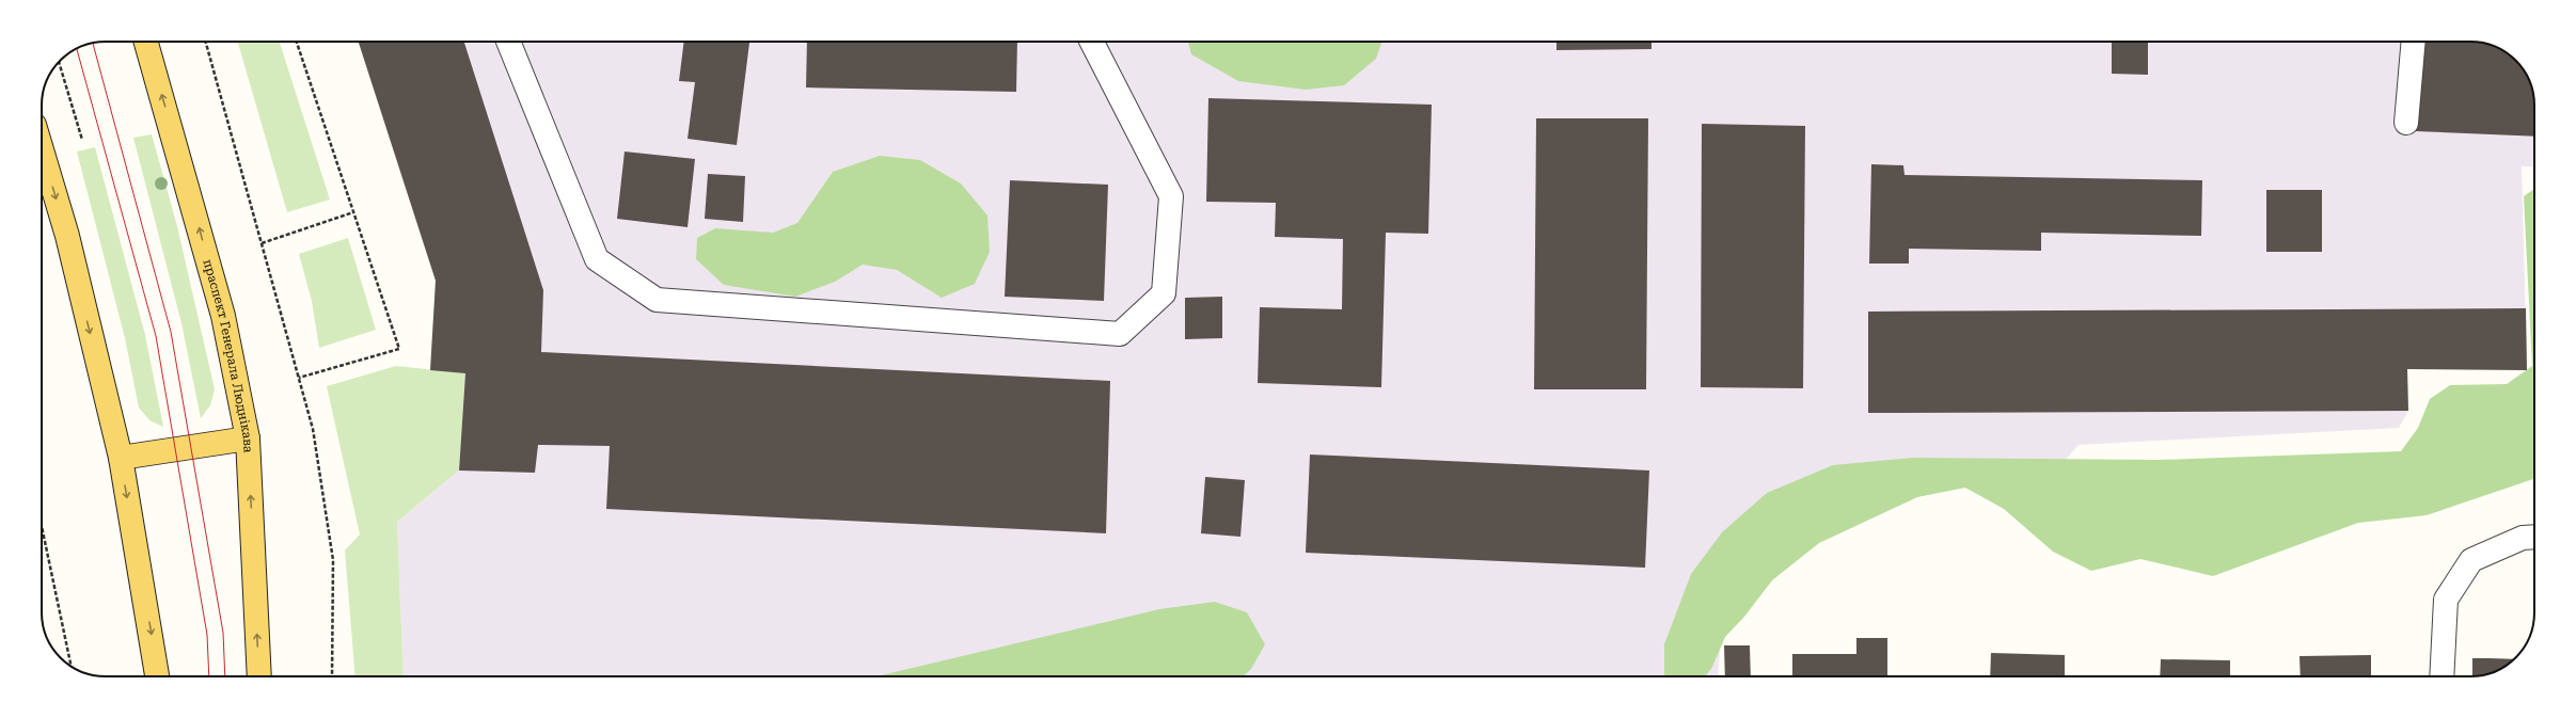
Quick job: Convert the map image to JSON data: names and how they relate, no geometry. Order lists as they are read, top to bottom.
{
  "streets": {
    "main road": ["праспект Генерала Люднікава"]
  }
}
